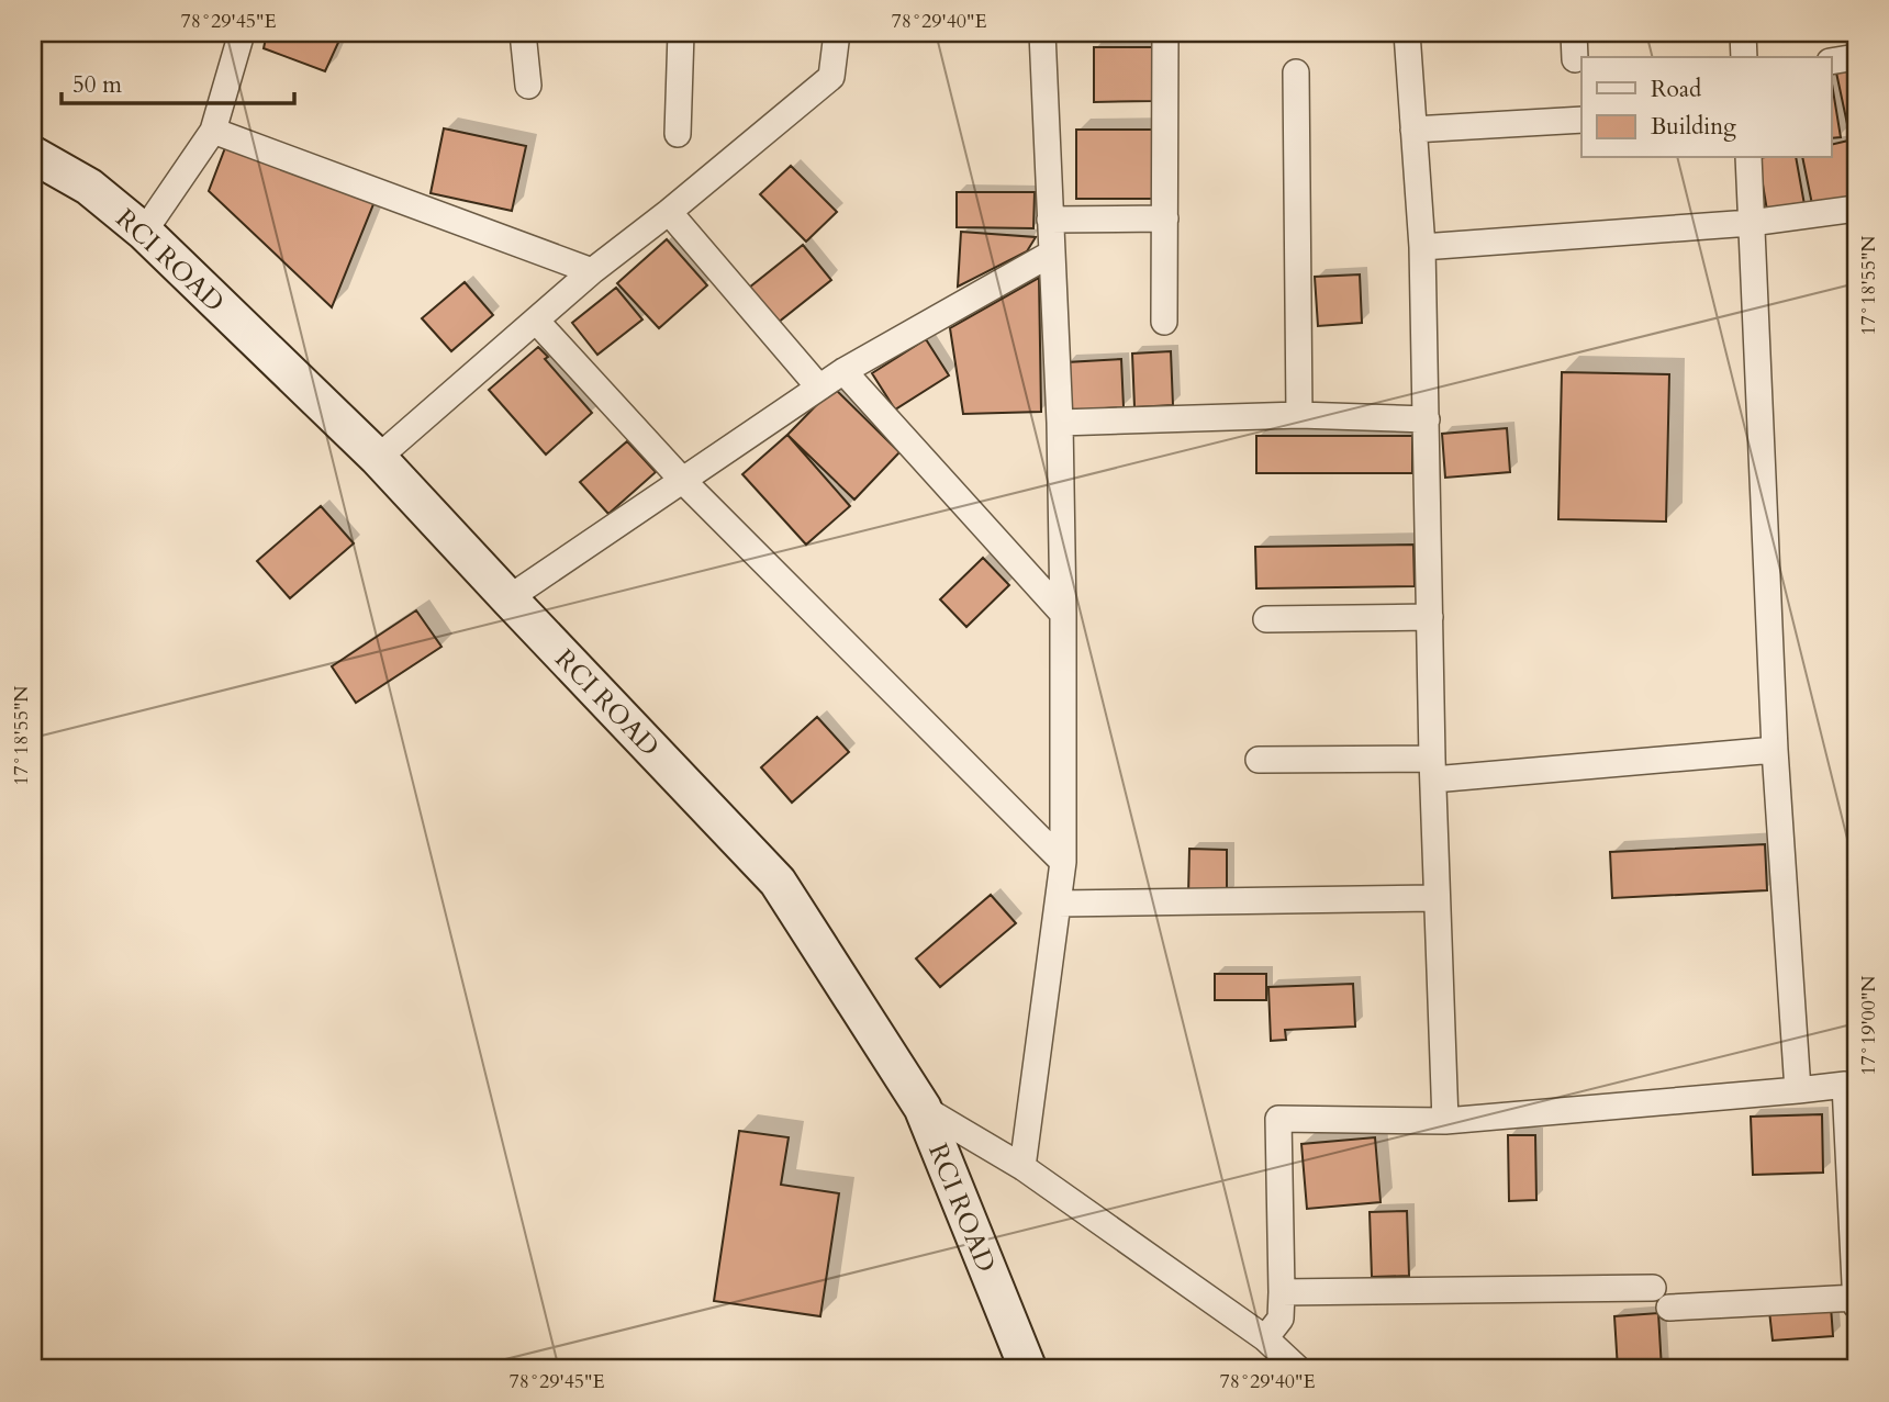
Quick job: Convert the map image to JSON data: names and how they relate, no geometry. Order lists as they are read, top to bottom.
{
  "streets": {
    "street": ["RCI ROAD"]
  },
  "legend": ["Road", "Building"],
  "scale_bar": "50 m",
  "coordinates": [
    "78°29'45\"E",
    "78°29'40\"E",
    "17°18'55\"N",
    "17°19'00\"N"
  ]
}
